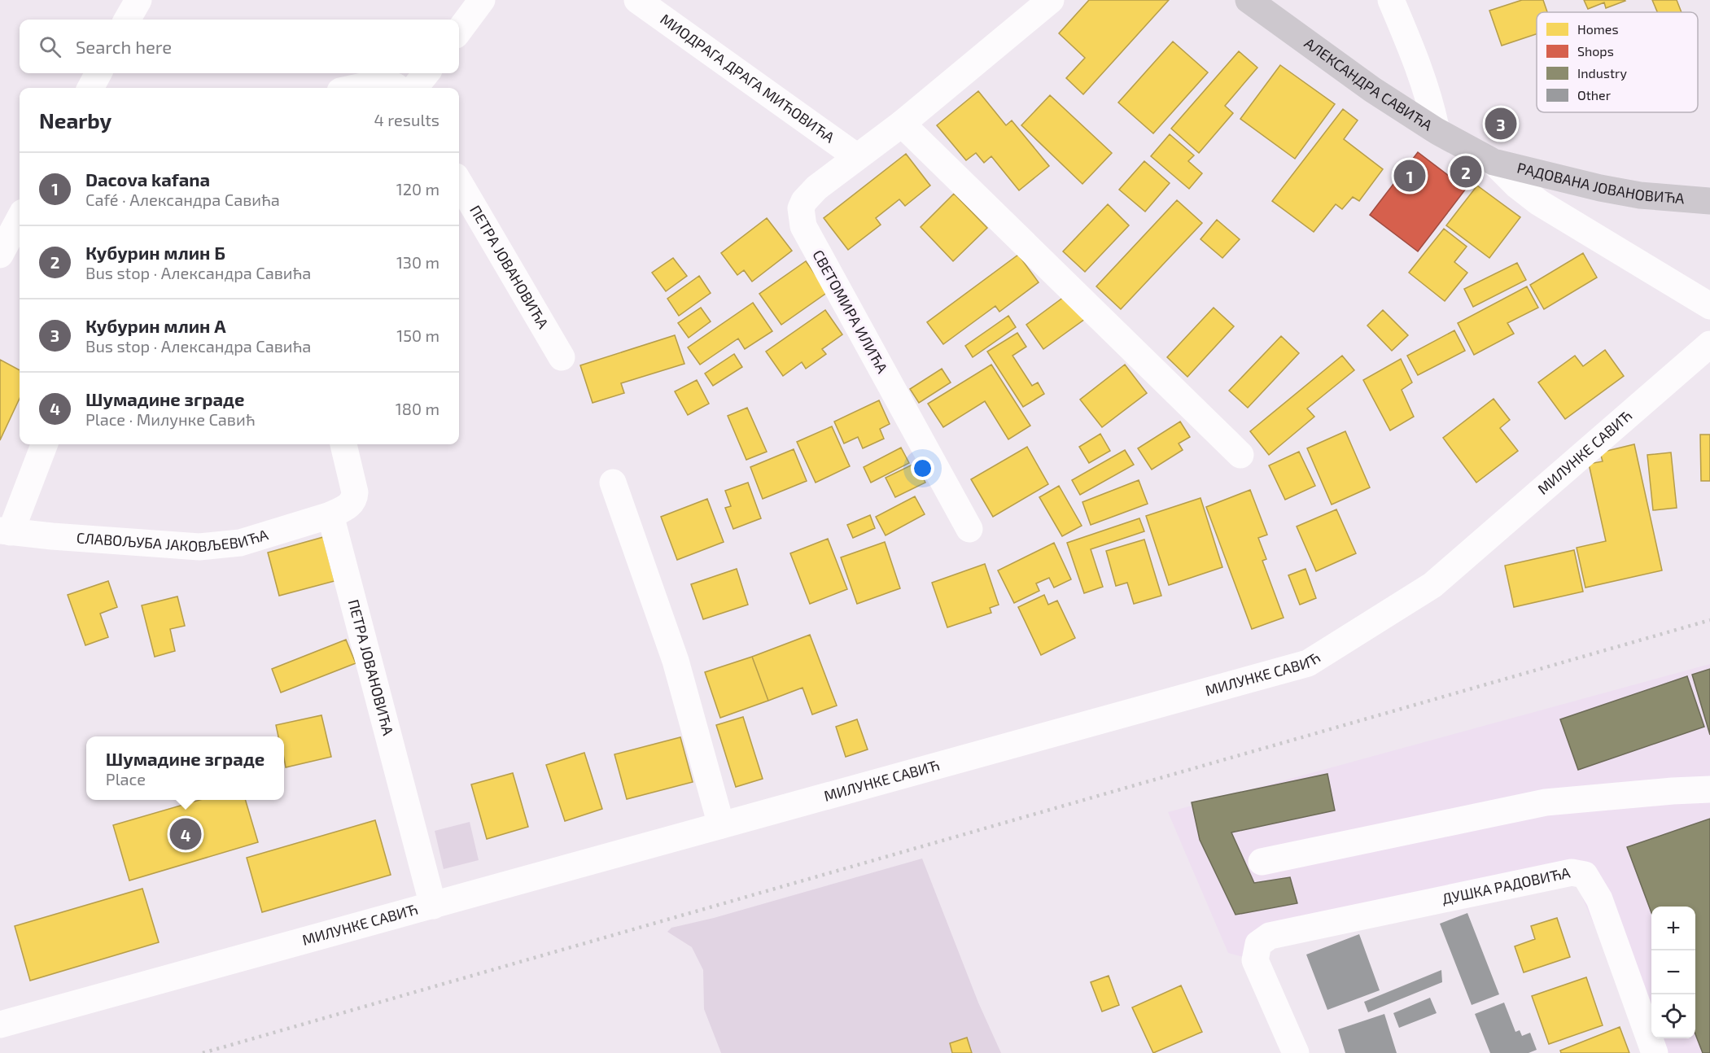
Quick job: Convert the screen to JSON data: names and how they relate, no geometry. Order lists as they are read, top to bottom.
{
  "streets": {
    "main road": ["АЛЕКСАНДРА САВИЋА", "РАДОВАНА ЈОВАНОВИЋА"],
    "street": [
      "МИОДРАГА ДРАГА МИЋОВИЋА",
      "ПЕТРА ЈОВАНОВИЋА",
      "СВЕТОМИРА ИЛИЋА",
      "МИЛУНКЕ САВИЋ",
      "СЛАВОЉУБА ЈАКОВЉЕВИЋА",
      "ДУШКА РАДОВИЋА"
    ]
  },
  "crossings": [
    ["МИОДРАГА ДРАГА МИЋОВИЋА", "СВЕТОМИРА ИЛИЋА"],
    ["АЛЕКСАНДРА САВИЋА", "РАДОВАНА ЈОВАНОВИЋА"],
    ["ПЕТРА ЈОВАНОВИЋА", "МИЛУНКЕ САВИЋ"],
    ["ПЕТРА ЈОВАНОВИЋА", "СЛАВОЉУБА ЈАКОВЉЕВИЋА"]
  ],
  "legend": [
    "Homes",
    "Shops",
    "Industry",
    "Other"
  ],
  "page": {
    "search": "Search here",
    "heading": ["Nearby", "4 results"],
    "pins": [
      "3",
      "2",
      "1",
      "4"
    ],
    "list": [
      {
        "mark": "1",
        "name": "Dacova kafana",
        "note": "Café · Александра Савића",
        "value": "120 m"
      },
      {
        "mark": "2",
        "name": "Кубурин млин Б",
        "note": "Bus stop · Александра Савића",
        "value": "130 m"
      },
      {
        "mark": "3",
        "name": "Кубурин млин А",
        "note": "Bus stop · Александра Савића",
        "value": "150 m"
      },
      {
        "mark": "4",
        "name": "Шумадине зграде",
        "note": "Place · Милунке Савић",
        "value": "180 m"
      }
    ],
    "popup": ["Шумадине зграде", "Place"],
    "map_buttons": ["+", "−"]
  }
}
